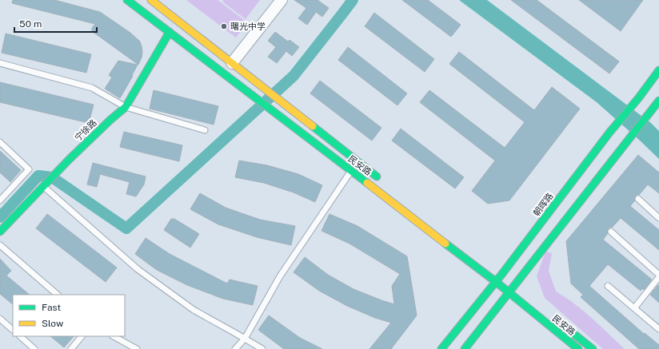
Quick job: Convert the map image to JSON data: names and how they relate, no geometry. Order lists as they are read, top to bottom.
{
  "streets": {
    "main road": ["宁徐路", "民安路", "朝晖路"]
  },
  "crossings": [
    ["宁徐路", "民安路"],
    ["民安路", "朝晖路"]
  ],
  "places": ["曙光中学"],
  "legend": ["Fast", "Slow"],
  "scale_bar": "50 m"
}
